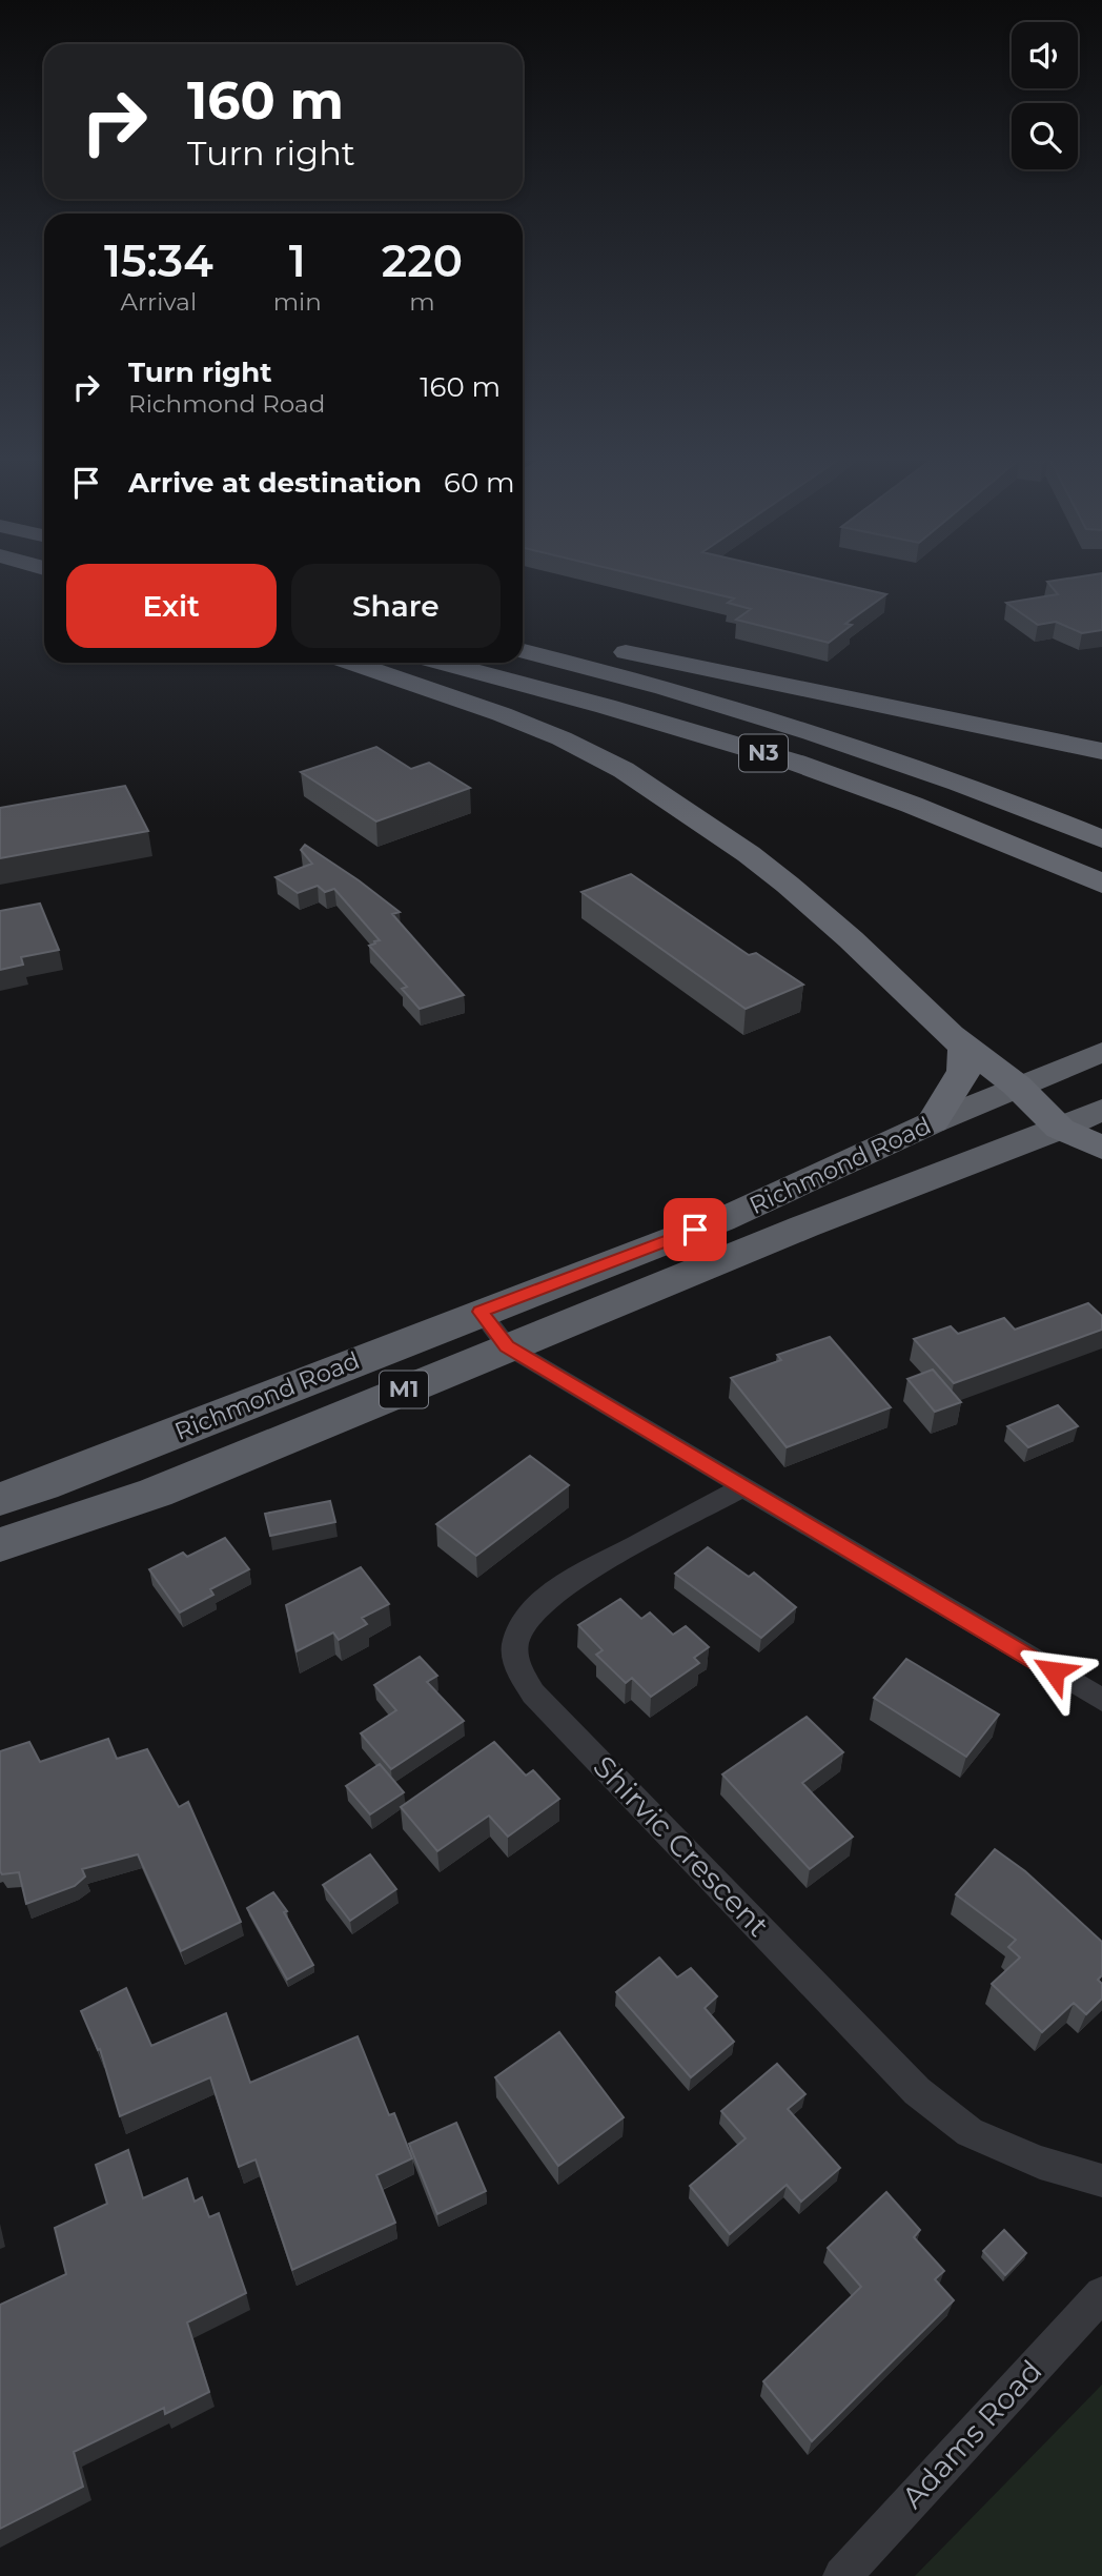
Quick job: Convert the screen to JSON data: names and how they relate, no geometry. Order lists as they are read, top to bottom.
{
  "streets": {
    "highway": ["N3", "Richmond Road", "M1"],
    "street": ["Shirvic Crescent", "Adams Road"]
  },
  "page": {
    "turn": ["160 m", "Turn right"],
    "eta": [
      "15:34",
      "Arrival",
      "1",
      "min",
      "220",
      "m"
    ],
    "list": [
      {
        "name": "Turn right",
        "note": "Richmond Road",
        "value": "160 m"
      },
      {
        "name": "Arrive at destination",
        "value": "60 m"
      }
    ],
    "buttons": ["Exit", "Share"]
  }
}
